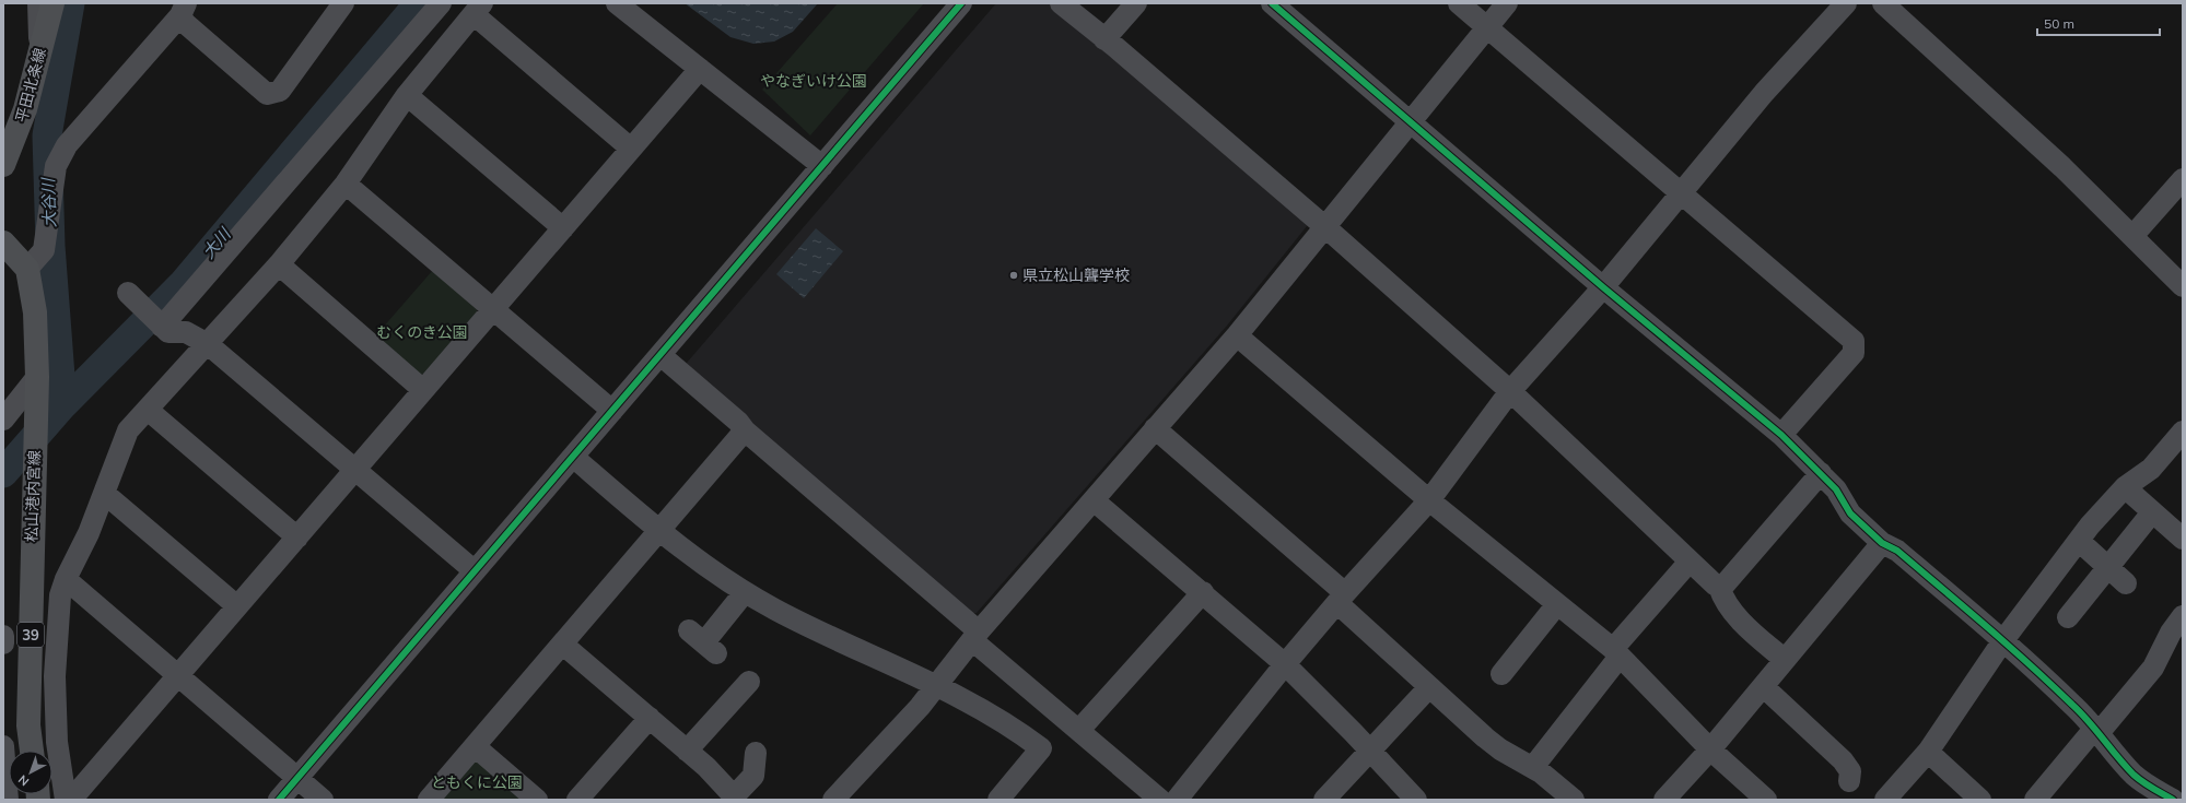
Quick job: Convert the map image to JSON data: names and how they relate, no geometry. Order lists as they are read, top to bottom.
{
  "streets": {
    "main road": ["平田北条線", "松山港内宮線", "39"]
  },
  "water": ["大谷川", "大川"],
  "parks": ["やなぎいけ公園", "むくのき公園", "ともくに公園"],
  "places": ["県立松山聾学校"],
  "scale_bar": "50 m",
  "north": "bottom left"
}
